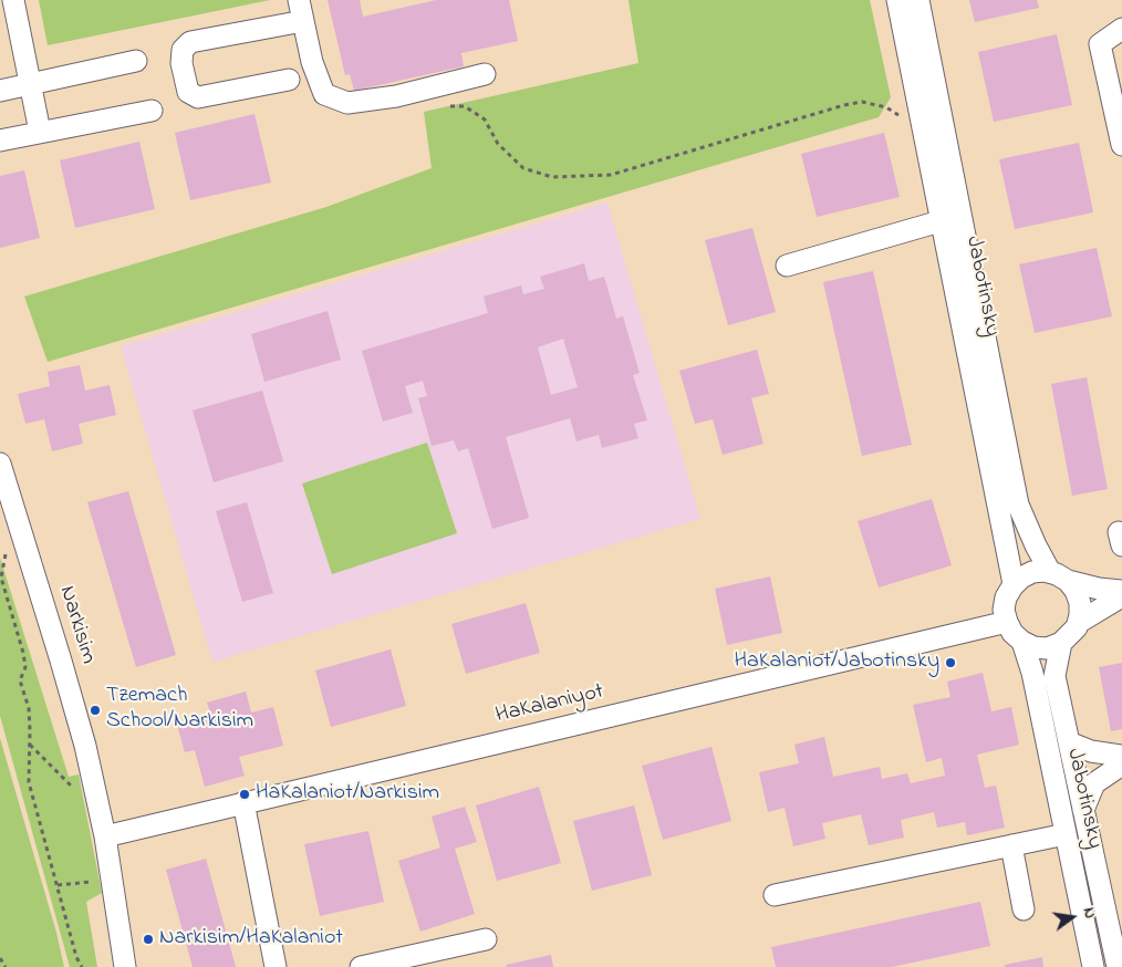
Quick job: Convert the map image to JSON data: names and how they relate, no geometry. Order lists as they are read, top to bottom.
{
  "streets": {
    "street": ["Jabotinsky", "Narkisim", "HaKalaniyot"]
  },
  "crossings": [
    ["Jabotinsky", "HaKalaniyot"],
    ["Narkisim", "HaKalaniyot"]
  ],
  "places": [
    "HaKalaniot/Jabotinsky",
    "Tzemach School/Narkisim",
    "HaKalaniot/Narkisim",
    "Narkisim/HaKalaniot"
  ],
  "north": "right"
}
